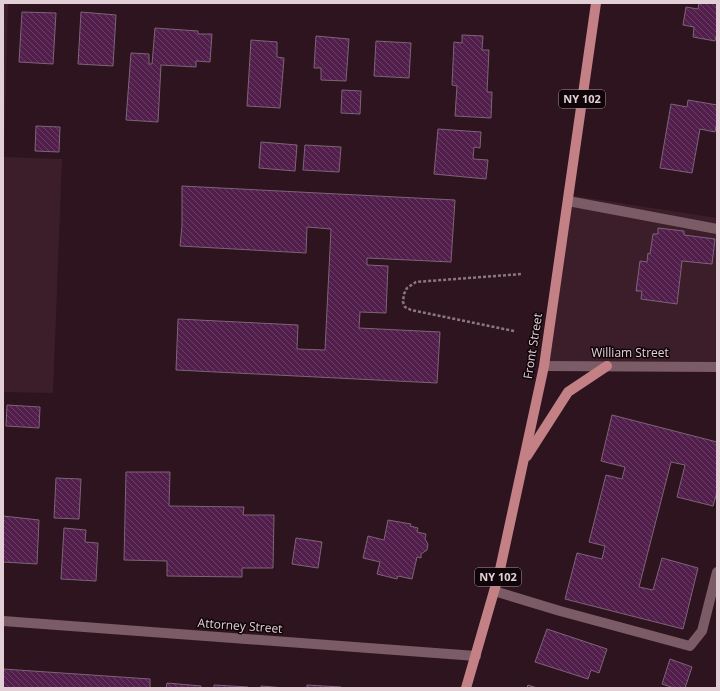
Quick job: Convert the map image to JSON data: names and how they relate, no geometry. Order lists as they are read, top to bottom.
{
  "streets": {
    "main road": ["NY 102", "Front Street"],
    "street": ["William Street", "Attorney Street"]
  },
  "crossings": [
    ["Front Street", "William Street"],
    ["Front Street", "Attorney Street"]
  ]
}
